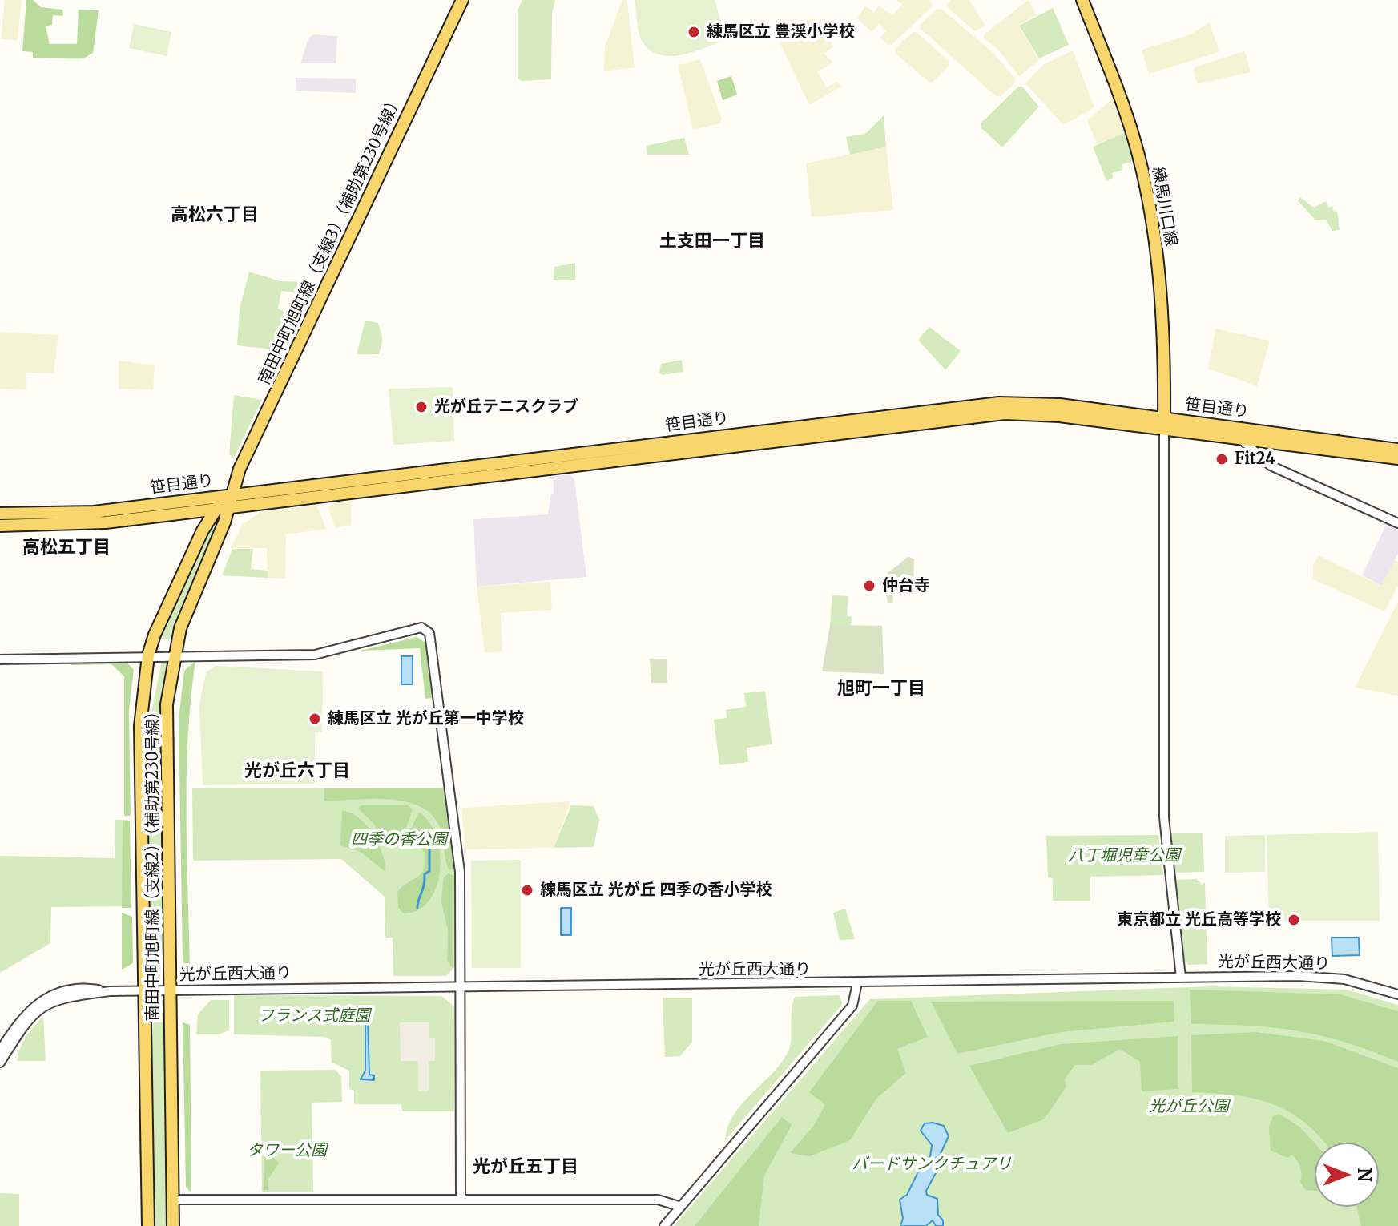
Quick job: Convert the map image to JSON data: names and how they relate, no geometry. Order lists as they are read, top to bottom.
{
  "streets": {
    "main road": [
      "練馬川口線",
      "南田中町旭町線（支線3）（補助第230号線）",
      "笹目通り",
      "南田中町旭町線（支線2）（補助第230号線）"
    ],
    "street": ["光が丘西大通り"]
  },
  "crossings": [
    ["練馬川口線", "笹目通り"],
    ["南田中町旭町線（支線3）（補助第230号線）", "笹目通り"],
    ["南田中町旭町線（支線3）（補助第230号線）", "南田中町旭町線（支線2）（補助第230号線）"],
    ["笹目通り", "南田中町旭町線（支線2）（補助第230号線）"],
    ["南田中町旭町線（支線2）（補助第230号線）", "光が丘西大通り"]
  ],
  "districts": [
    "高松六丁目",
    "土支田一丁目",
    "高松五丁目",
    "旭町一丁目",
    "光が丘六丁目",
    "光が丘五丁目"
  ],
  "parks": [
    "四季の香公園",
    "八丁堀児童公園",
    "フランス式庭園",
    "光が丘公園",
    "タワー公園",
    "バードサンクチュアリ"
  ],
  "places": [
    "練馬区立 豊渓小学校",
    "光が丘テニスクラブ",
    "Fit24",
    "仲台寺",
    "練馬区立 光が丘第一中学校",
    "練馬区立 光が丘 四季の香小学校",
    "東京都立 光丘高等学校"
  ],
  "north": "right"
}
